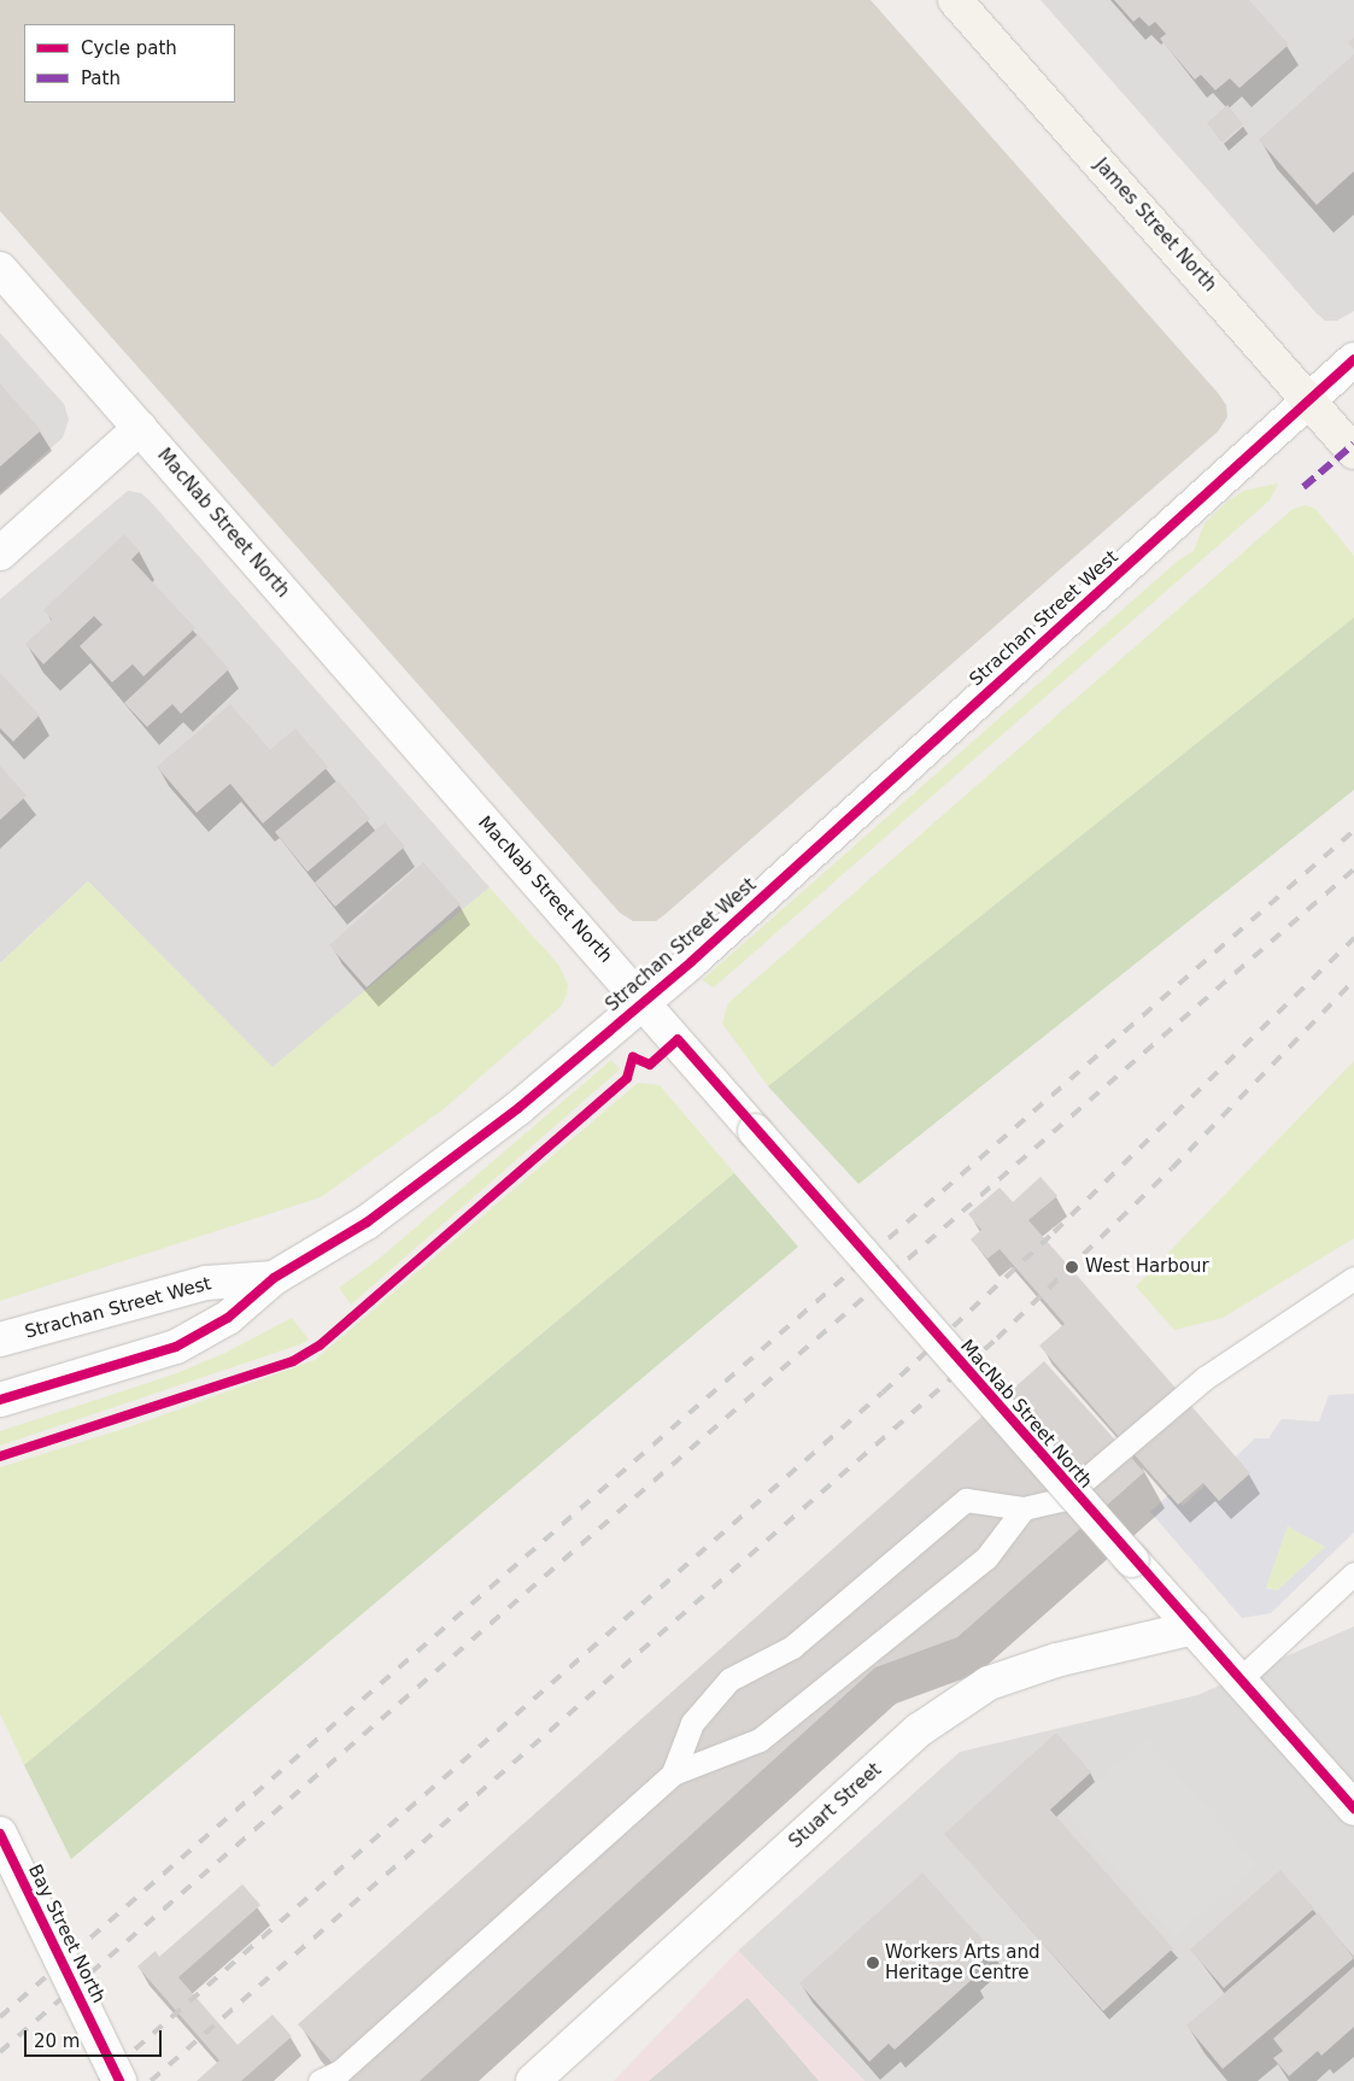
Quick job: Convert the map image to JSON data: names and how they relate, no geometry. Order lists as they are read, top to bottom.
{
  "streets": {
    "main road": ["James Street North"],
    "street": [
      "MacNab Street North",
      "Strachan Street West",
      "Stuart Street",
      "Bay Street North"
    ]
  },
  "crossings": [
    ["James Street North", "Strachan Street West"],
    ["MacNab Street North", "Strachan Street West"],
    ["MacNab Street North", "Stuart Street"]
  ],
  "places": ["West Harbour", "Workers Arts and Heritage Centre"],
  "legend": ["Cycle path", "Path"],
  "scale_bar": "20 m"
}
